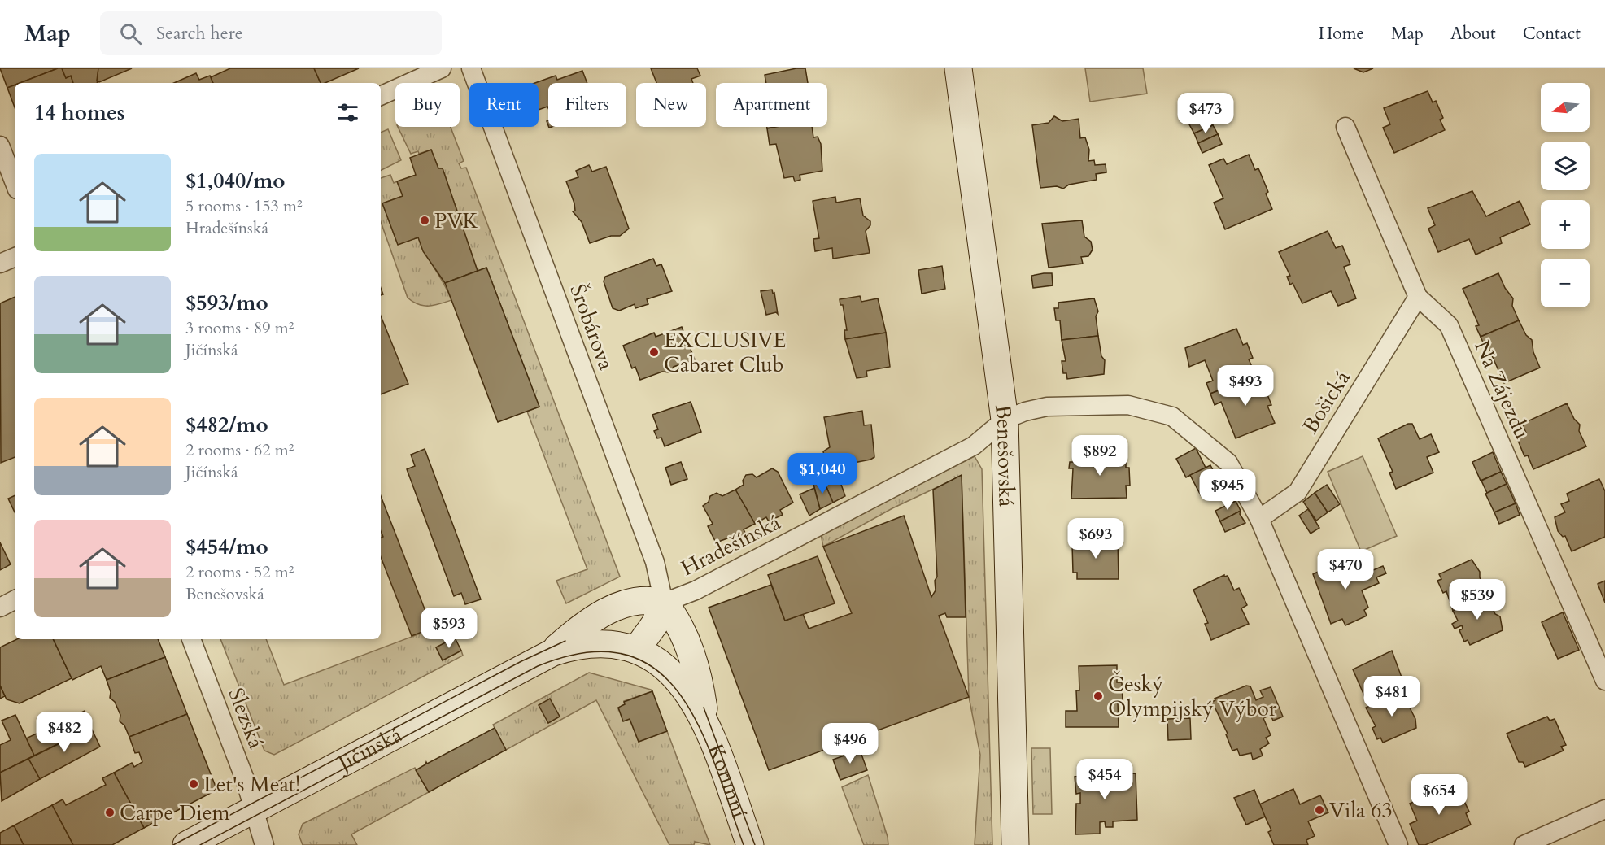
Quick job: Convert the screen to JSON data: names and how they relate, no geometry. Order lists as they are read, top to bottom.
{
  "streets": {
    "street": [
      "Šrobárova",
      "Na Zájezdu",
      "Bošická",
      "Benešovská",
      "Hradešínská",
      "Slezská",
      "Jičínská",
      "Korunní"
    ]
  },
  "crossings": [
    ["Šrobárova", "Hradešínská"],
    ["Šrobárova", "Jičínská"],
    ["Šrobárova", "Korunní"],
    ["Na Zájezdu", "Bošická"],
    ["Bošická", "Hradešínská"],
    ["Benešovská", "Hradešínská"],
    ["Hradešínská", "Jičínská"],
    ["Hradešínská", "Korunní"],
    ["Slezská", "Jičínská"],
    ["Jičínská", "Korunní"]
  ],
  "places": [
    "PVK",
    "EXCLUSIVE Cabaret Club",
    "Český Olympijský Výbor",
    "Let's Meat!",
    "Vila 63",
    "Carpe Diem"
  ],
  "north": "left",
  "page": {
    "header": "Map",
    "search": "Search here",
    "nav": [
      "Home",
      "Map",
      "About",
      "Contact"
    ],
    "map_buttons": ["+", "−"],
    "chip": [
      "Buy",
      "Rent",
      "Filters",
      "New",
      "Apartment"
    ],
    "heading": "14 homes",
    "price": [
      "$473",
      "$493",
      "$892",
      "$1,040",
      "$945",
      "$693",
      "$470",
      "$539",
      "$593",
      "$481",
      "$482",
      "$496",
      "$454",
      "$654"
    ],
    "list": [
      {
        "name": "$1,040/mo",
        "note": "5 rooms · 153 m² · Hradešínská"
      },
      {
        "name": "$593/mo",
        "note": "3 rooms · 89 m² · Jičínská"
      },
      {
        "name": "$482/mo",
        "note": "2 rooms · 62 m² · Jičínská"
      },
      {
        "name": "$454/mo",
        "note": "2 rooms · 52 m² · Benešovská"
      }
    ]
  }
}
